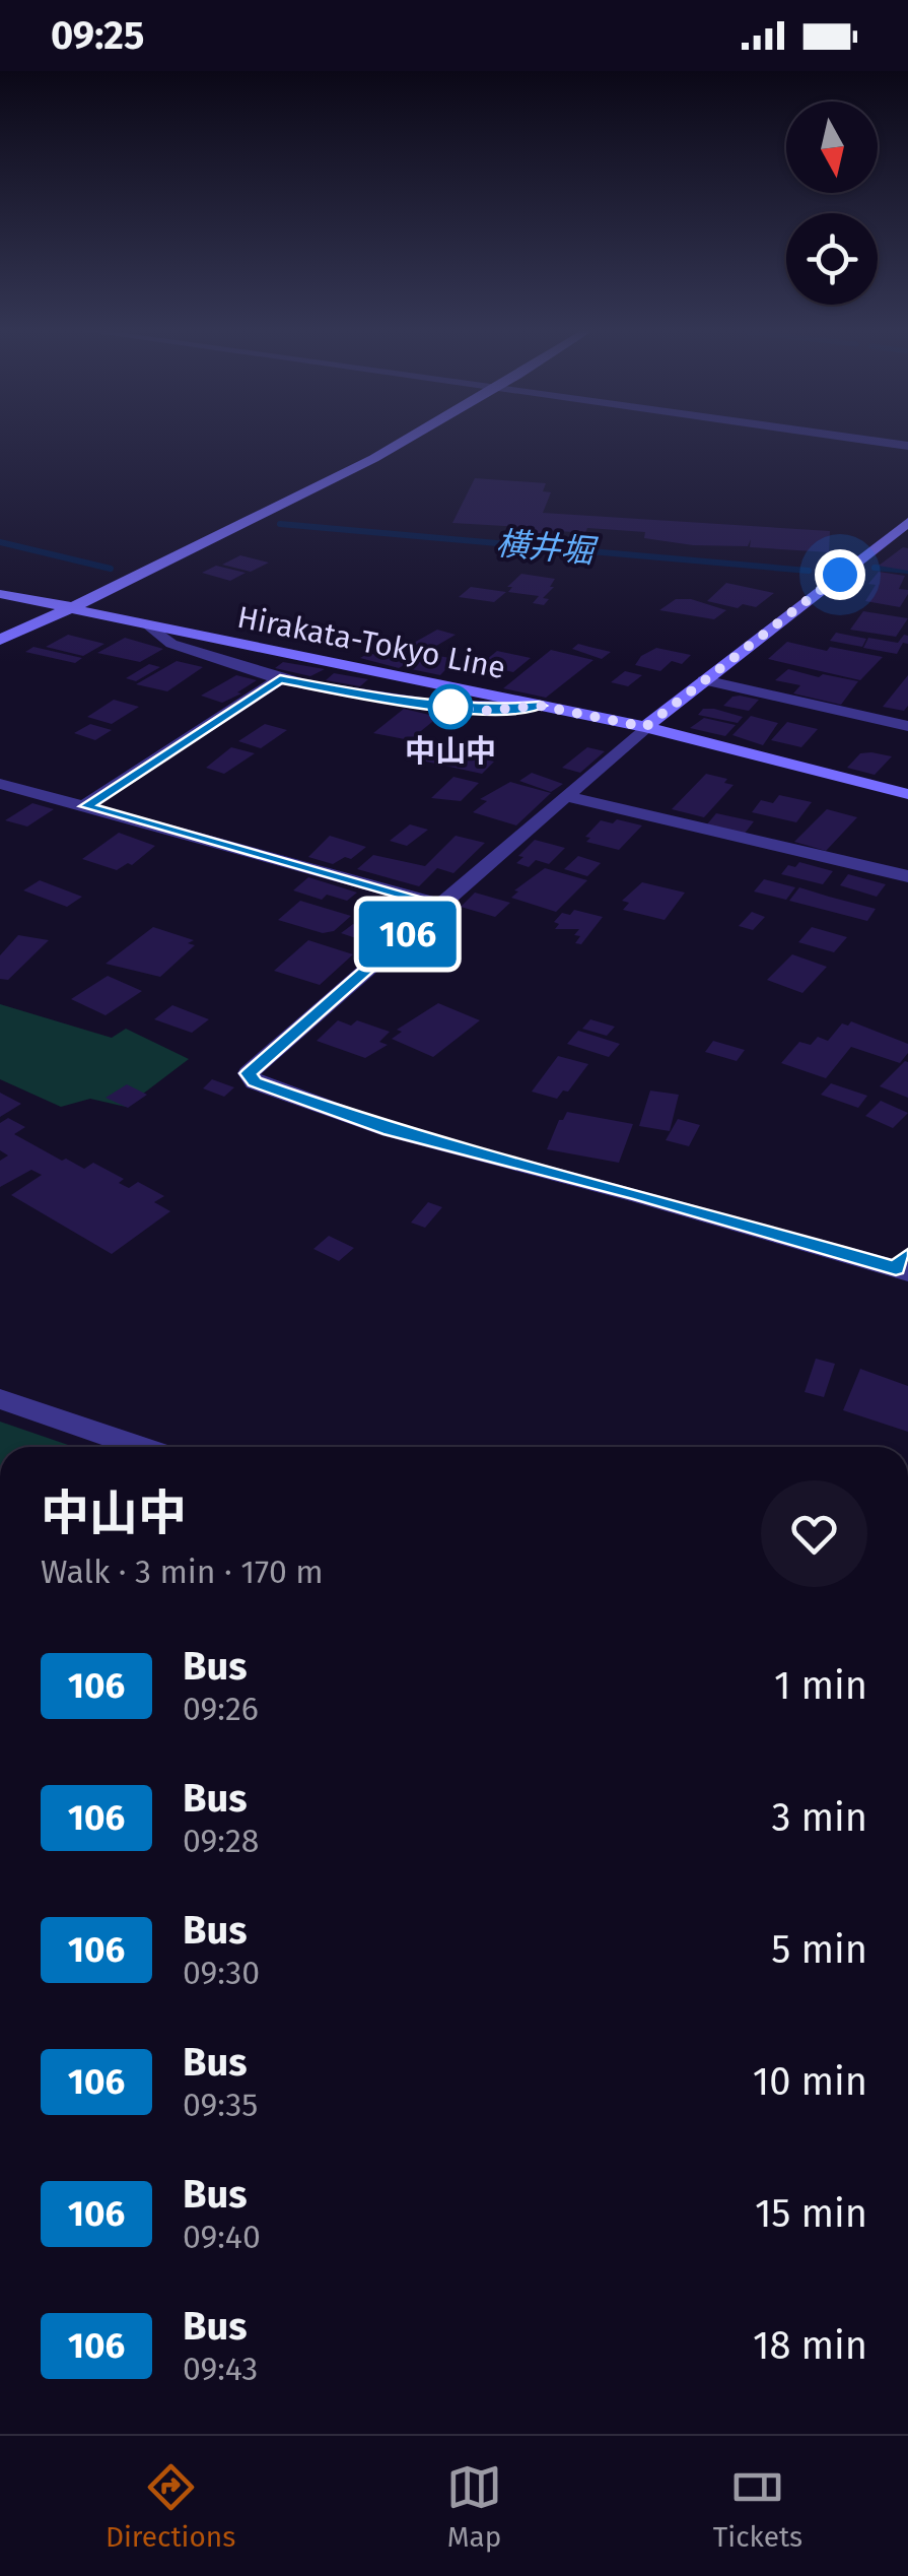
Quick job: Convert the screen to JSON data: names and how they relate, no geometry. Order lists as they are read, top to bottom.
{
  "streets": {
    "street": ["Hirakata-Tokyo Line"]
  },
  "water": ["横井堀"],
  "places": ["中山中"],
  "lines": ["bus line 106"],
  "north": "bottom",
  "page": {
    "status": "09:25",
    "on_map": "106",
    "heading": ["中山中", "Walk · 3 min · 170 m"],
    "list": [
      {
        "mark": "106",
        "name": "Bus",
        "note": "09:26",
        "value": "1 min"
      },
      {
        "mark": "106",
        "name": "Bus",
        "note": "09:28",
        "value": "3 min"
      },
      {
        "mark": "106",
        "name": "Bus",
        "note": "09:30",
        "value": "5 min"
      },
      {
        "mark": "106",
        "name": "Bus",
        "note": "09:35",
        "value": "10 min"
      },
      {
        "mark": "106",
        "name": "Bus",
        "note": "09:40",
        "value": "15 min"
      },
      {
        "mark": "106",
        "name": "Bus",
        "note": "09:43",
        "value": "18 min"
      }
    ],
    "tabs": ["Directions", "Map", "Tickets"]
  }
}
